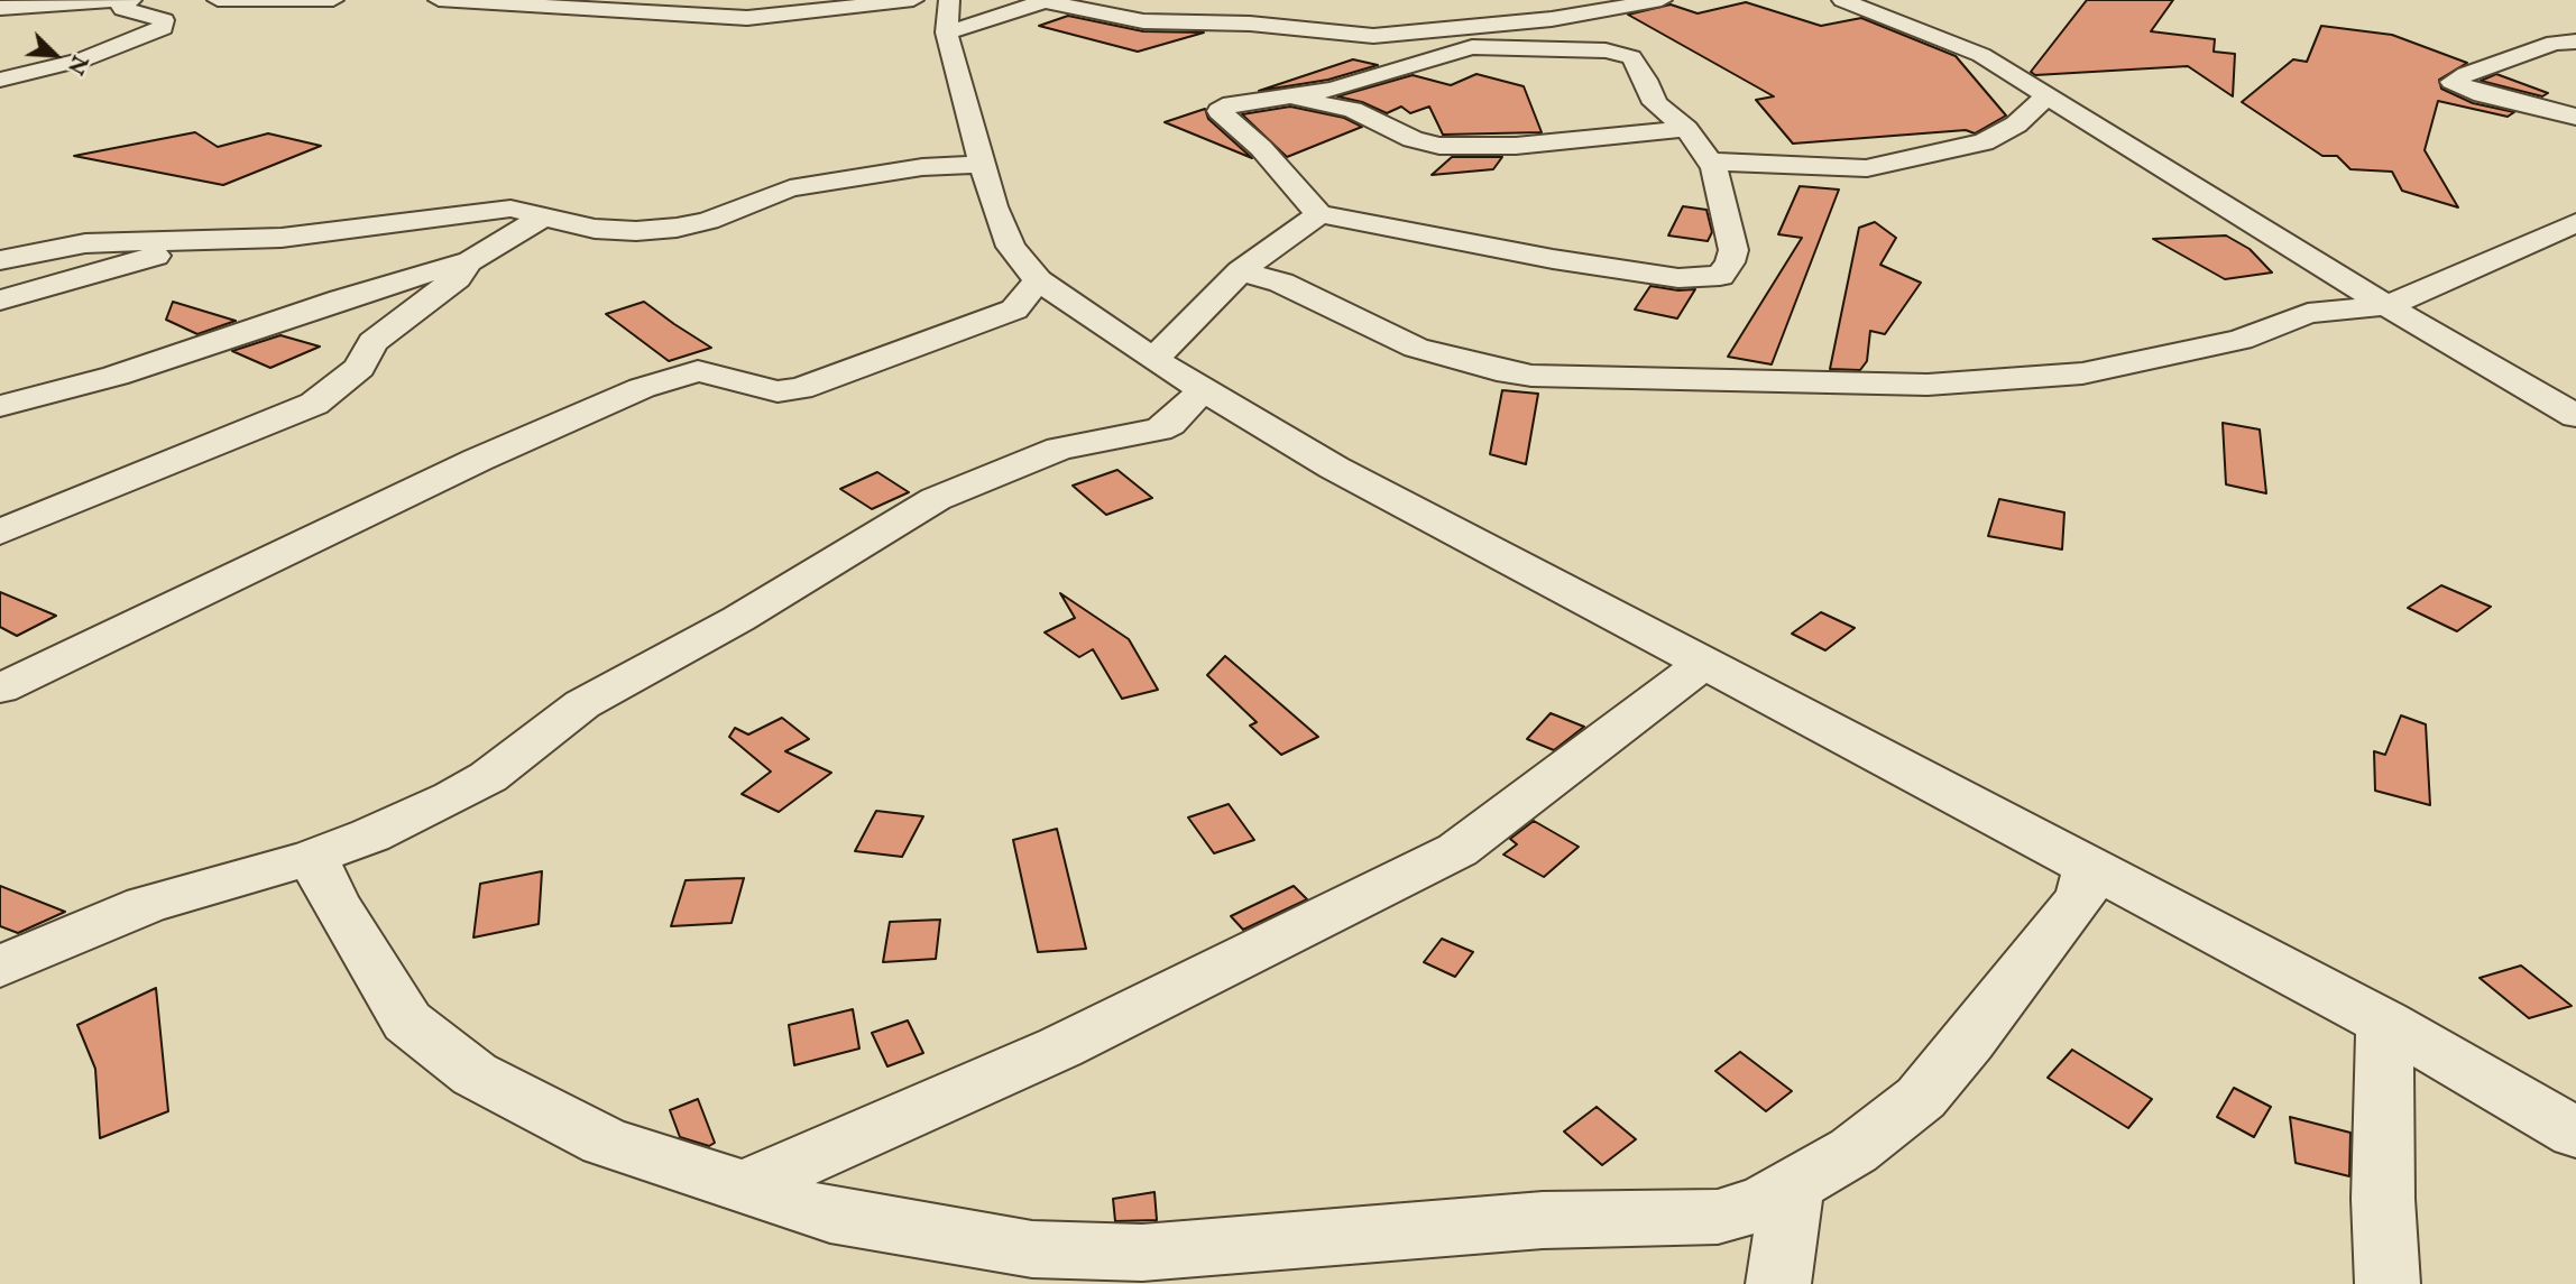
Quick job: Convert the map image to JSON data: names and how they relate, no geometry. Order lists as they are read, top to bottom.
{
  "north": "bottom right"
}
